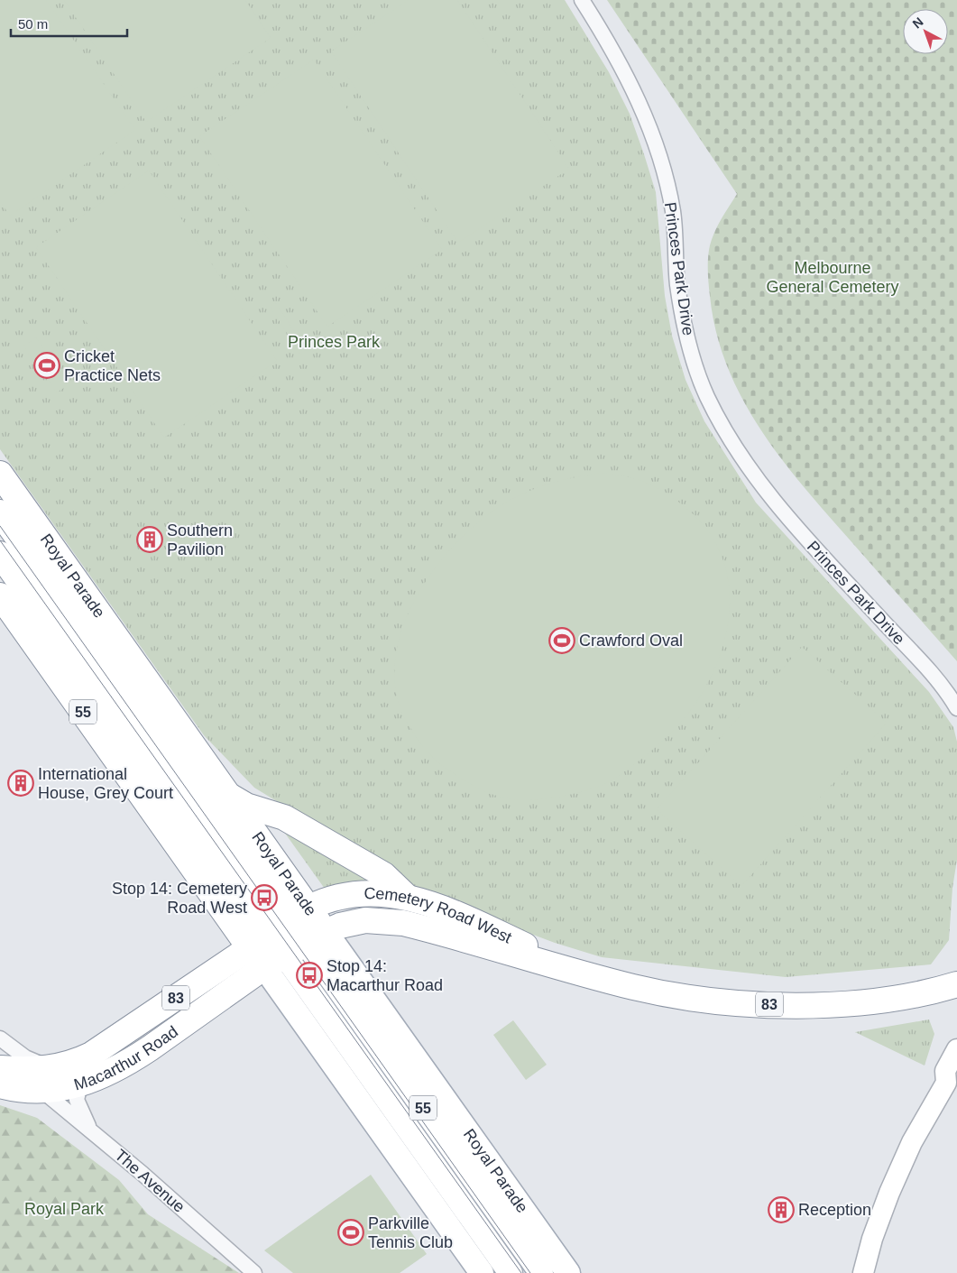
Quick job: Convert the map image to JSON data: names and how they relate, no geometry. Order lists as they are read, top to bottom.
{
  "streets": {
    "highway": [
      "Royal Parade",
      "55",
      "Cemetery Road West",
      "83",
      "Macarthur Road"
    ],
    "street": ["Princes Park Drive", "The Avenue"]
  },
  "crossings": [
    ["Royal Parade", "Cemetery Road West"],
    ["Royal Parade", "Macarthur Road"],
    ["55", "Macarthur Road"],
    ["Cemetery Road West", "Macarthur Road"],
    ["Macarthur Road", "The Avenue"]
  ],
  "parks": ["Melbourne General Cemetery", "Princes Park", "Royal Park"],
  "places": {
    "sports": ["Cricket Practice Nets", "Crawford Oval", "Parkville Tennis Club"],
    "building": ["Southern Pavilion", "International House, Grey Court", "Reception"],
    "bus stop": ["Stop 14: Cemetery Road West", "Stop 14: Macarthur Road"]
  },
  "scale_bar": "50 m",
  "north": "top left"
}
